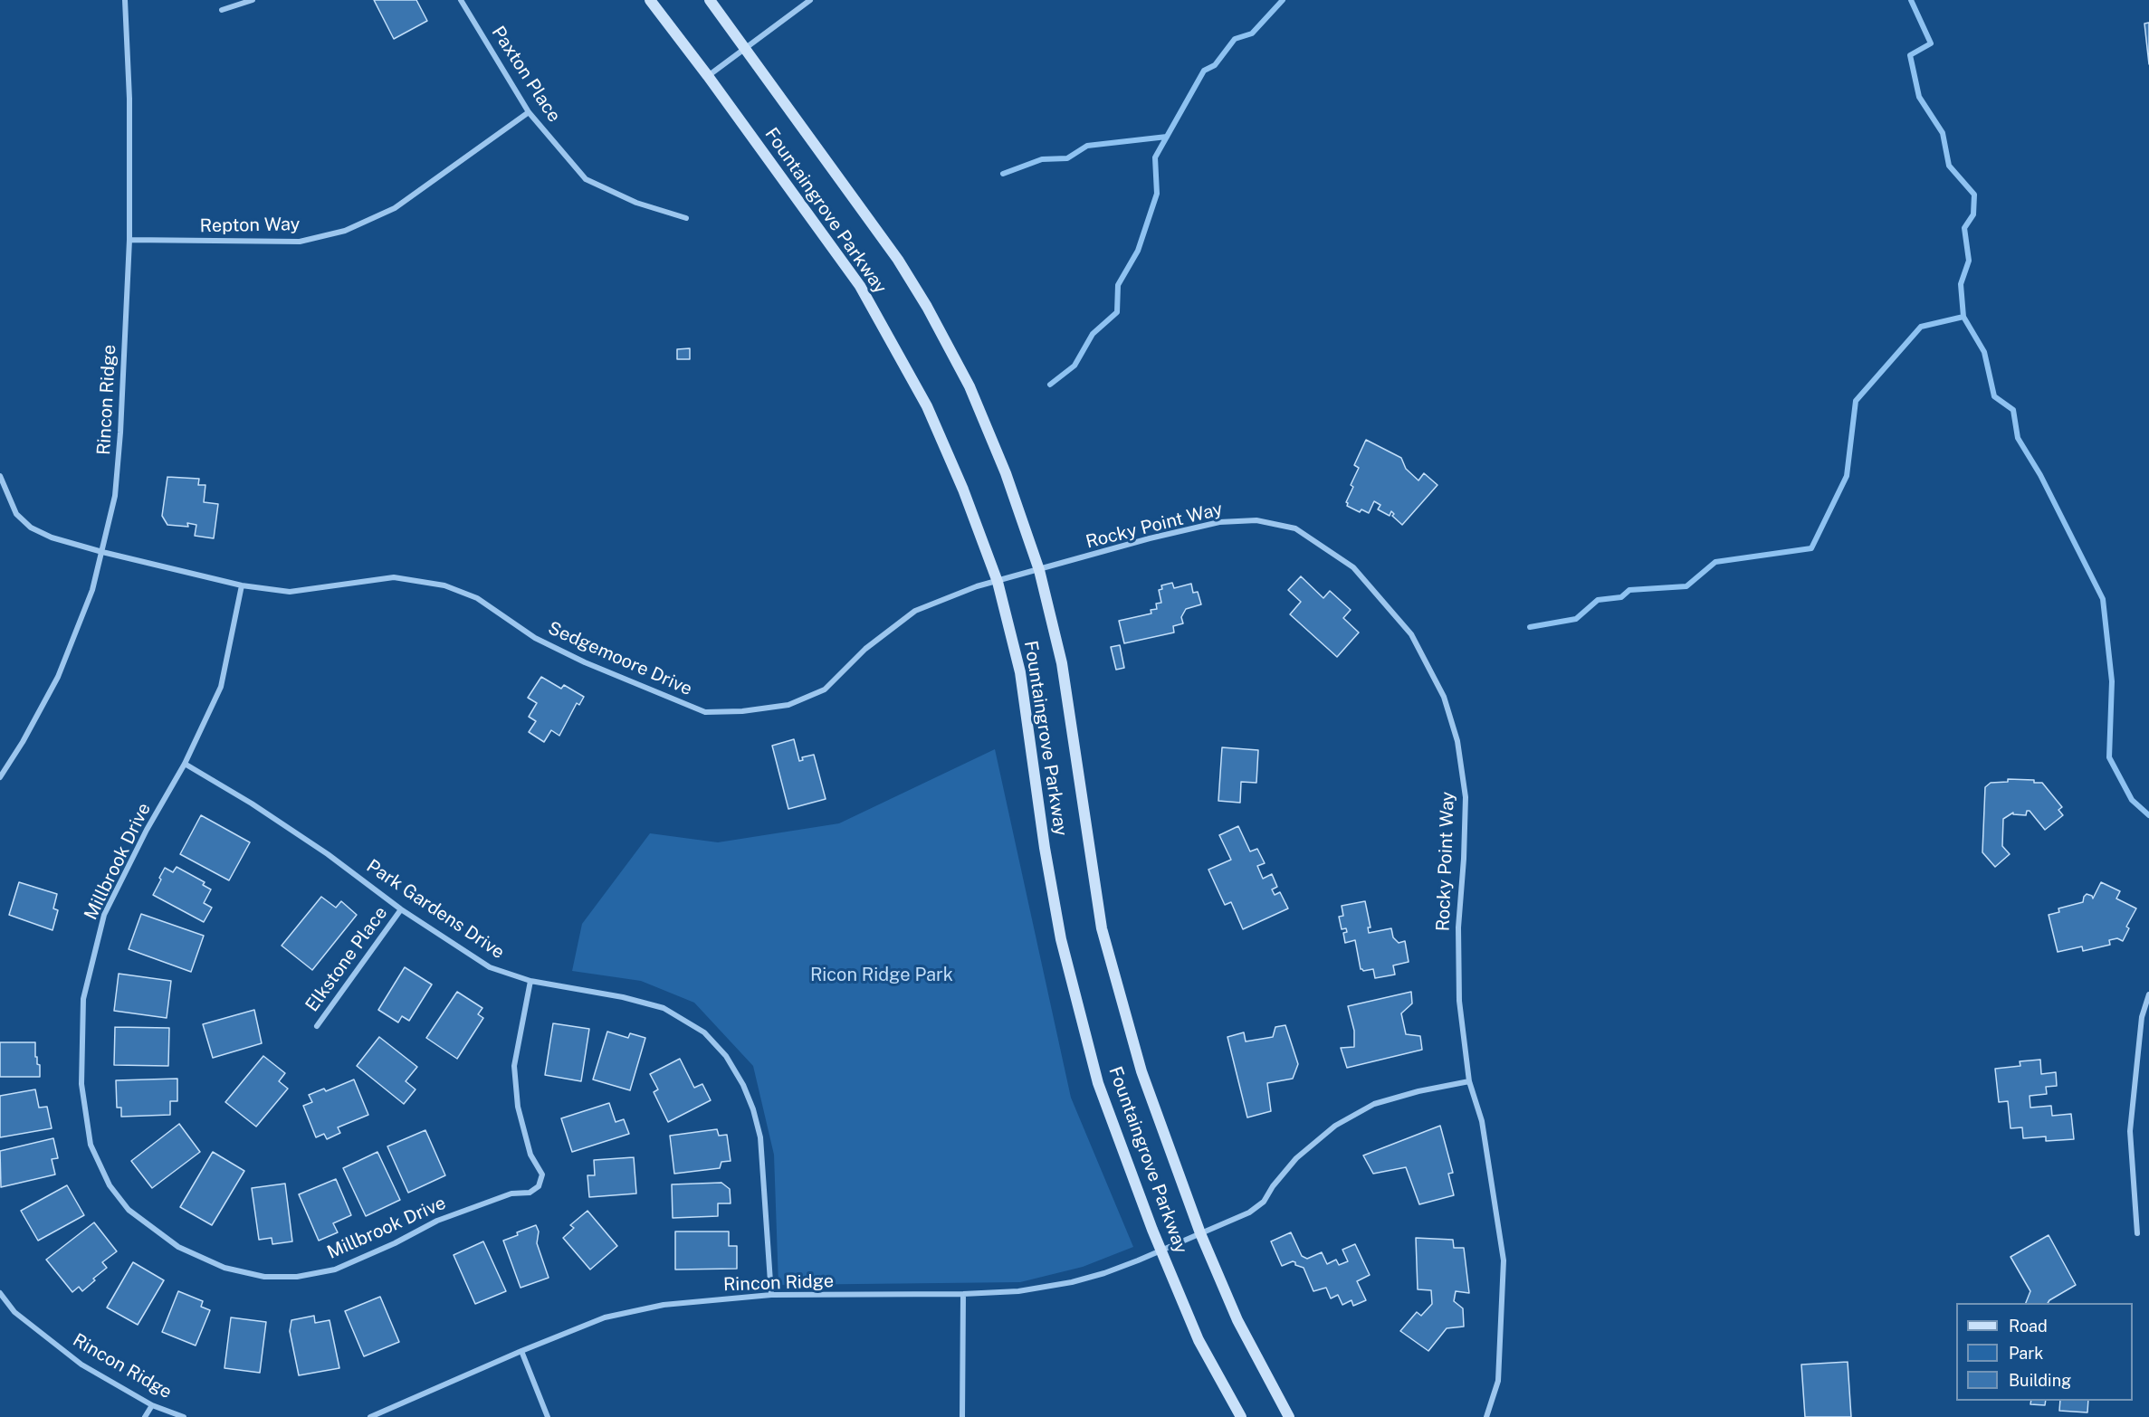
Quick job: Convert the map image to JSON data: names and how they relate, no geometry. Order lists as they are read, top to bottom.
{
  "streets": {
    "main road": ["Fountaingrove Parkway"],
    "street": [
      "Paxton Place",
      "Repton Way",
      "Rincon Ridge",
      "Rocky Point Way",
      "Sedgemoore Drive",
      "Millbrook Drive",
      "Park Gardens Drive",
      "Elkstone Place"
    ]
  },
  "crossings": [
    ["Paxton Place", "Repton Way"],
    ["Fountaingrove Parkway", "Rincon Ridge"],
    ["Fountaingrove Parkway", "Rocky Point Way"],
    ["Fountaingrove Parkway", "Sedgemoore Drive"],
    ["Repton Way", "Rincon Ridge"],
    ["Rincon Ridge", "Rocky Point Way"],
    ["Rincon Ridge", "Sedgemoore Drive"],
    ["Rincon Ridge", "Park Gardens Drive"],
    ["Rocky Point Way", "Sedgemoore Drive"],
    ["Sedgemoore Drive", "Millbrook Drive"],
    ["Millbrook Drive", "Park Gardens Drive"],
    ["Park Gardens Drive", "Elkstone Place"]
  ],
  "parks": ["Ricon Ridge Park"],
  "legend": ["Road", "Park", "Building"]
}
